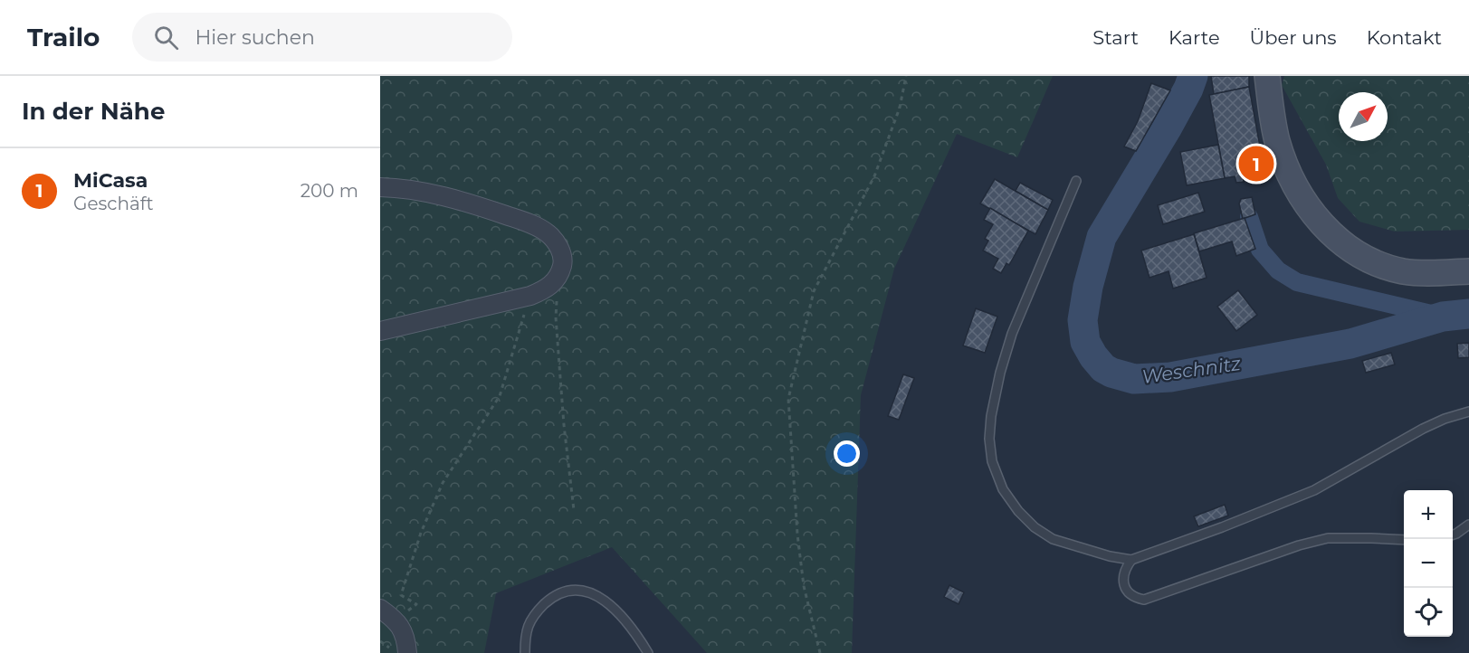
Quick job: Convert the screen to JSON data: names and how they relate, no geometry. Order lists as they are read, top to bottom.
{
  "water": ["Weschnitz"],
  "north": "top right",
  "page": {
    "header": "Trailo",
    "search": "Hier suchen",
    "nav": [
      "Start",
      "Karte",
      "Über uns",
      "Kontakt"
    ],
    "heading": "In der Nähe",
    "pins": "1",
    "list": [
      {
        "mark": "1",
        "name": "MiCasa",
        "note": "Geschäft",
        "value": "200 m"
      }
    ],
    "map_buttons": ["+", "−"]
  }
}
